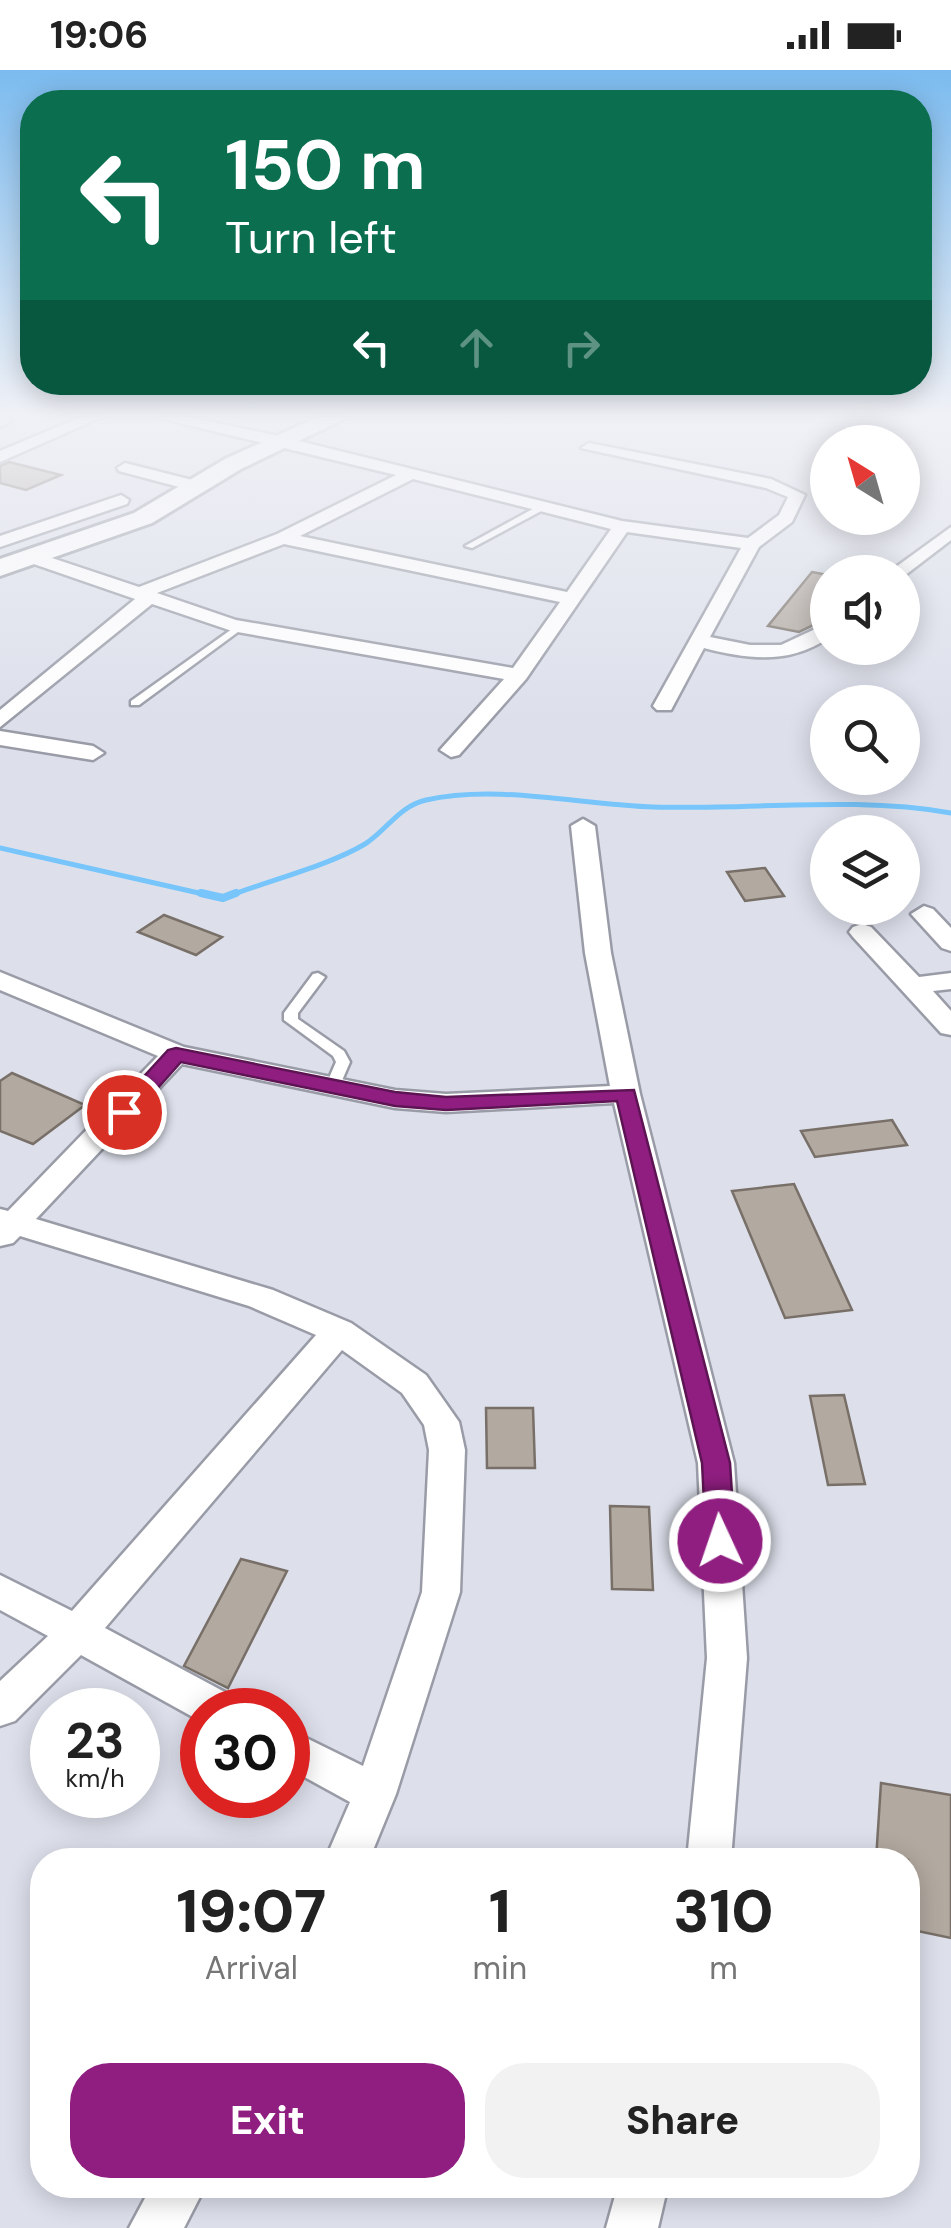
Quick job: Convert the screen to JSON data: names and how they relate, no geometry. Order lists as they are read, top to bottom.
{
  "north": "top left",
  "page": {
    "status": "19:06",
    "turn": ["150 m", "Turn left"],
    "speed": "23 km/h",
    "limit": "30",
    "eta": [
      "19:07",
      "Arrival",
      "1",
      "min",
      "310",
      "m"
    ],
    "buttons": ["Exit", "Share"]
  }
}
